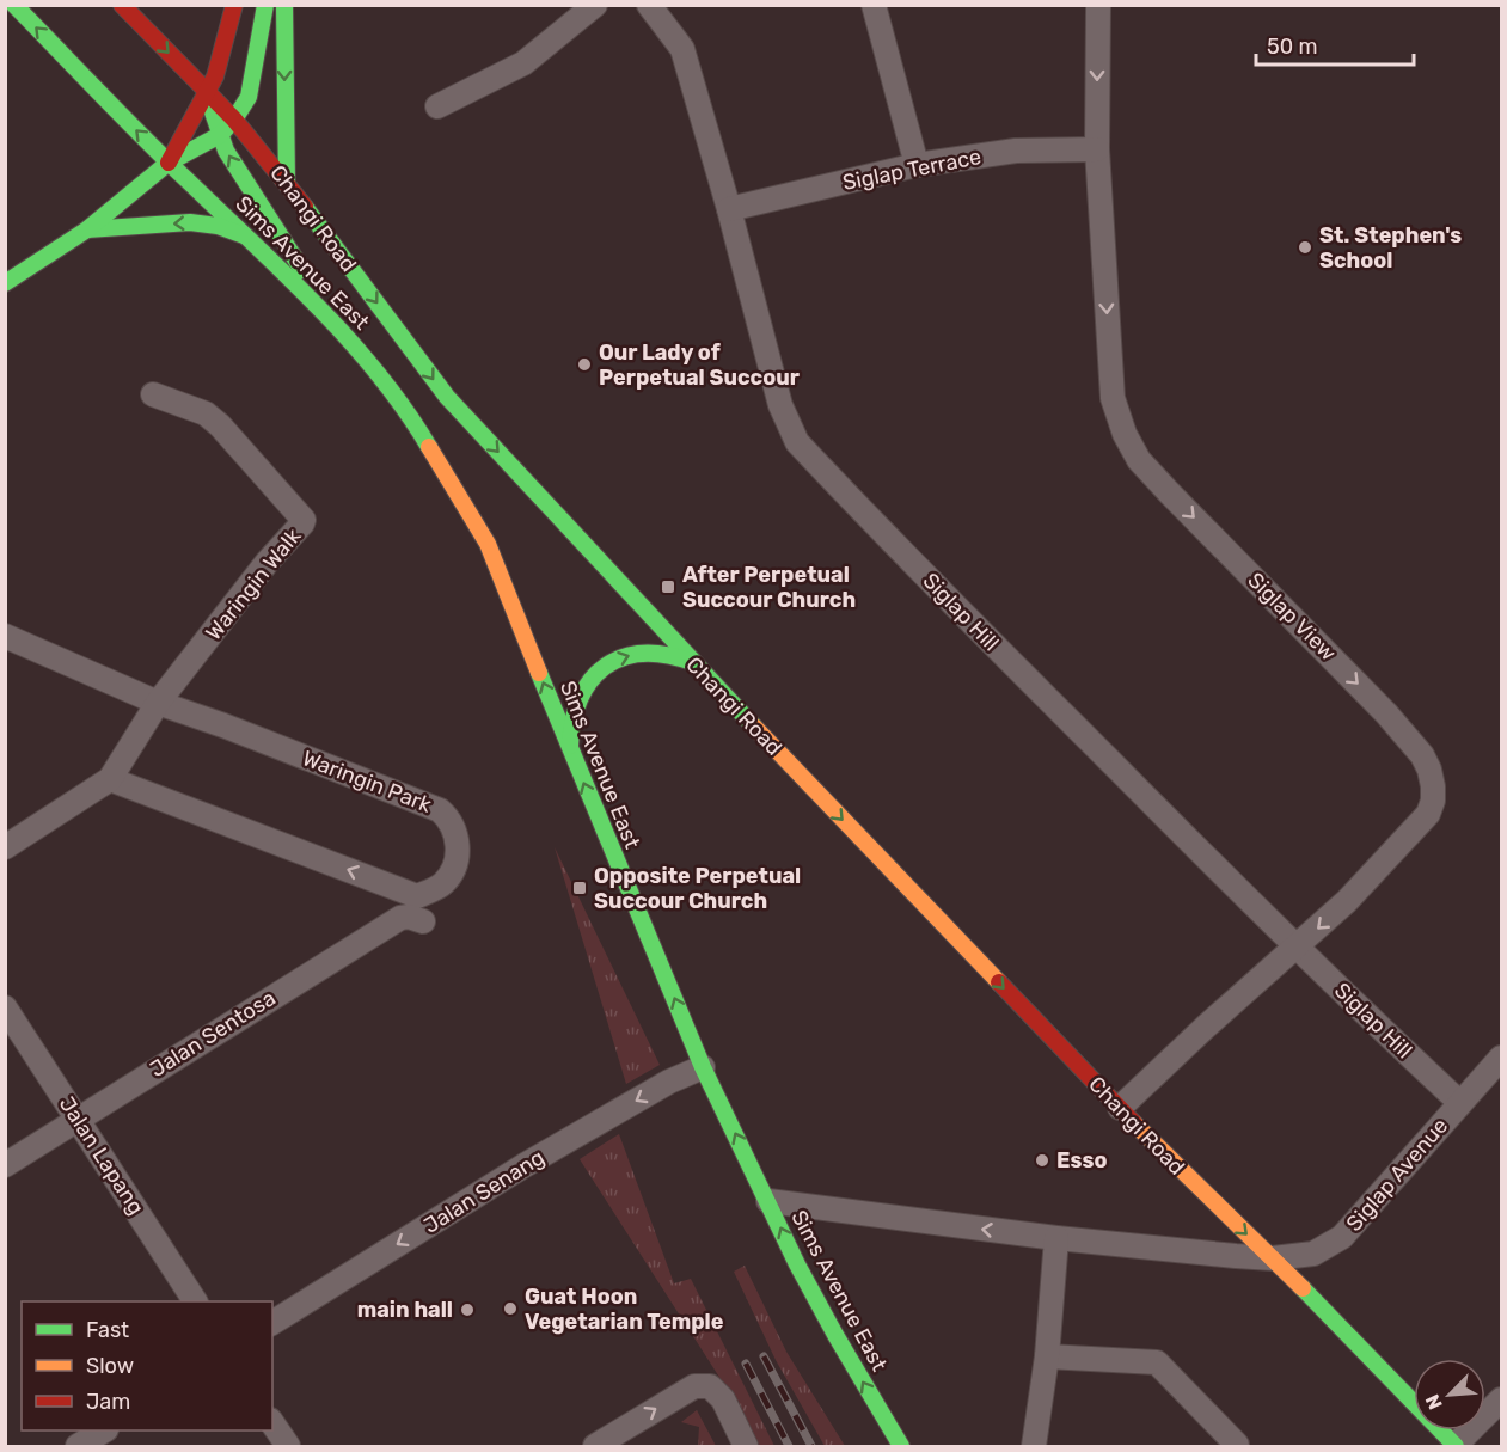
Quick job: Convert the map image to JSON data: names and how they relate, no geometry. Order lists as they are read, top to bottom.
{
  "streets": {
    "main road": ["Changi Road", "Sims Avenue East"],
    "street": [
      "Siglap Terrace",
      "Waringin Walk",
      "Siglap Hill",
      "Siglap View",
      "Waringin Park",
      "Jalan Sentosa",
      "Jalan Lapang",
      "Siglap Avenue",
      "Jalan Senang"
    ]
  },
  "crossings": [
    ["Siglap Terrace", "Siglap Hill"],
    ["Siglap Terrace", "Siglap View"],
    ["Changi Road", "Siglap View"],
    ["Changi Road", "Siglap Avenue"],
    ["Sims Avenue East", "Jalan Senang"],
    ["Waringin Walk", "Waringin Park"],
    ["Siglap Hill", "Siglap View"],
    ["Siglap Hill", "Siglap Avenue"],
    ["Jalan Sentosa", "Jalan Lapang"]
  ],
  "one_way": [
    "Changi Road",
    "Sims Avenue East",
    "Siglap View",
    "Jalan Senang"
  ],
  "places": {
    "other": [
      "St. Stephen's School",
      "Our Lady of Perpetual Succour",
      "Esso",
      "Guat Hoon Vegetarian Temple",
      "main hall"
    ],
    "transit": ["After Perpetual Succour Church", "Opposite Perpetual Succour Church"]
  },
  "legend": ["Fast", "Slow", "Jam"],
  "scale_bar": "50 m",
  "north": "bottom left"
}
